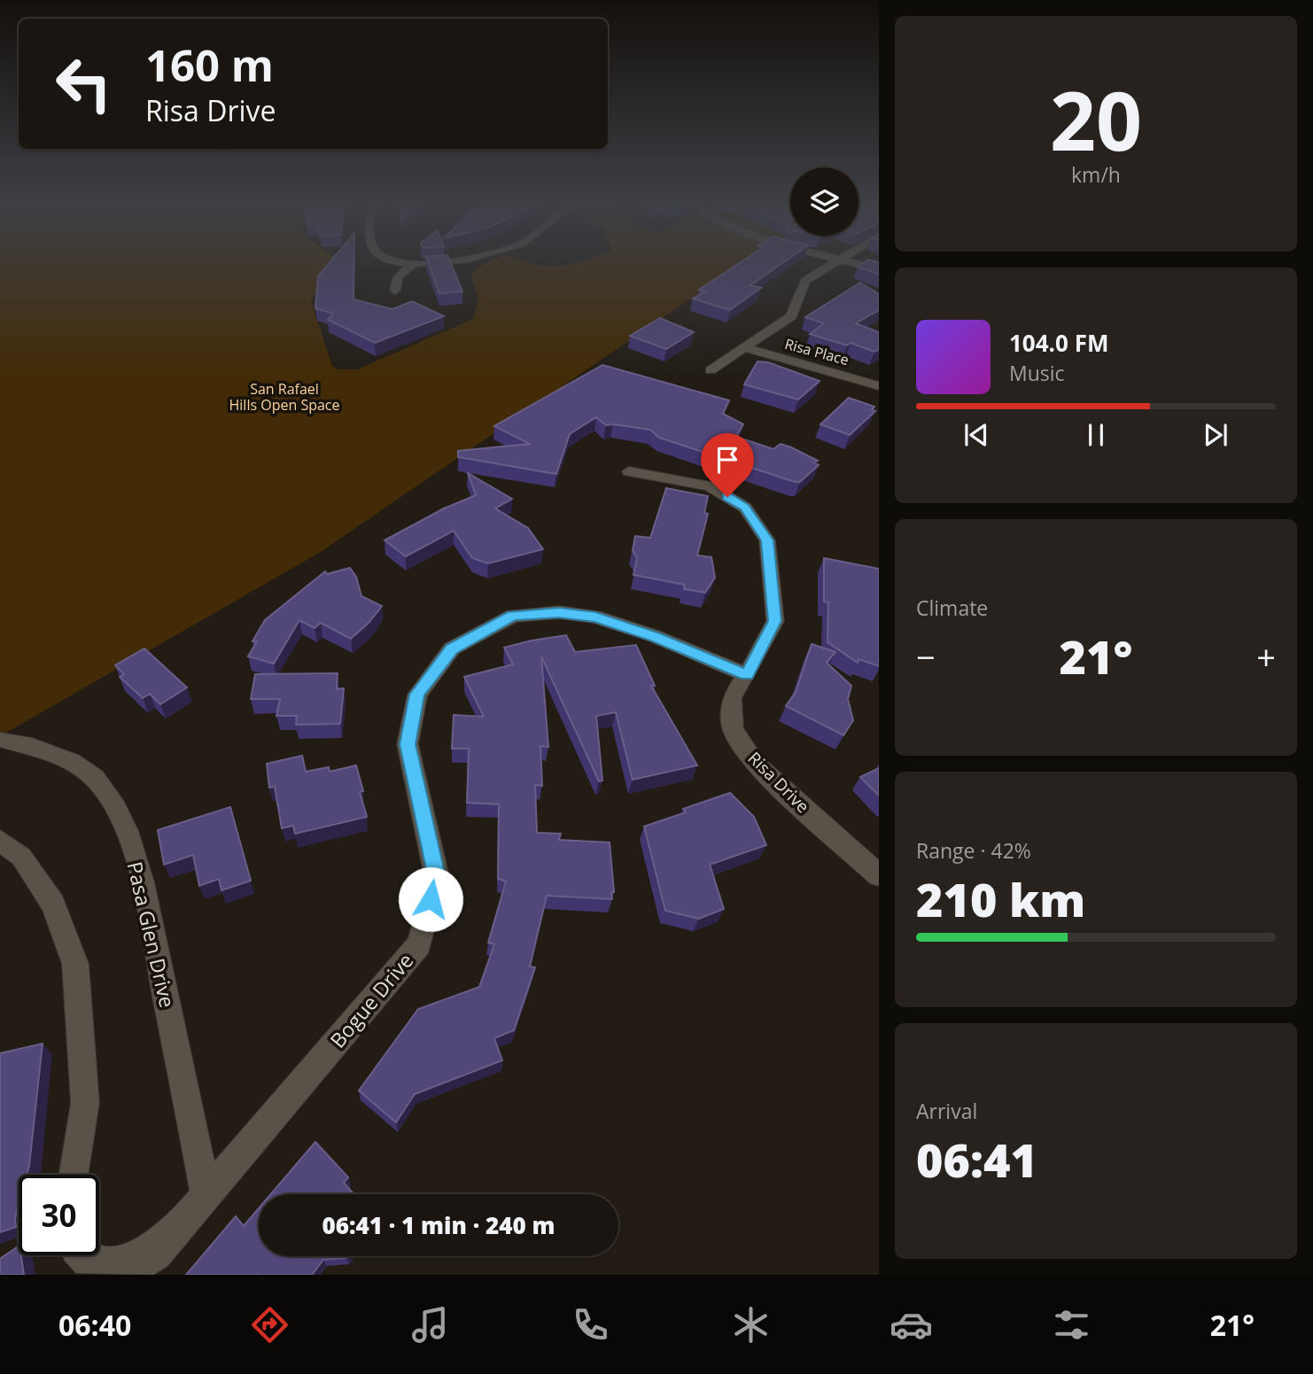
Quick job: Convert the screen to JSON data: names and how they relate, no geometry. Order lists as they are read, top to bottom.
{
  "streets": {
    "street": [
      "Risa Place",
      "Risa Drive",
      "Pasa Glen Drive",
      "Bogue Drive"
    ]
  },
  "crossings": [
    ["Risa Drive", "Bogue Drive"],
    ["Pasa Glen Drive", "Bogue Drive"]
  ],
  "parks": ["San Rafael Hills Open Space"],
  "page": {
    "tile": [
      ["20", "km/h"],
      "Climate",
      ["Range · 42%", "210 km"],
      ["Arrival", "06:41"]
    ],
    "turn": ["160 m", "Risa Drive"],
    "song": ["104.0 FM", "Music"],
    "heat": ["−", "21°", "+"],
    "limit": "30",
    "trip": "06:41 · 1 min · 240 m",
    "tabs": ["06:40", "21°"]
  }
}
